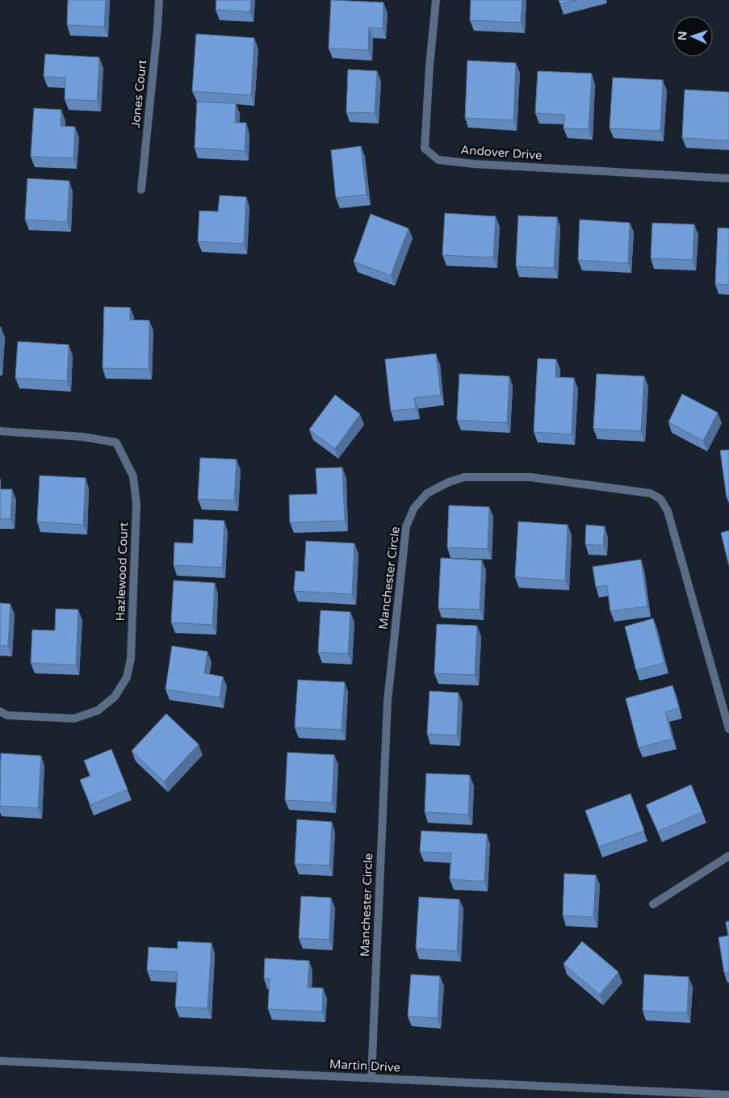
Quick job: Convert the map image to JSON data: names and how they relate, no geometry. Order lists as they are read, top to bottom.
{
  "streets": {
    "street": [
      "Jones Court",
      "Andover Drive",
      "Hazlewood Court",
      "Manchester Circle",
      "Martin Drive"
    ]
  },
  "crossings": [
    ["Manchester Circle", "Martin Drive"]
  ],
  "north": "left"
}
